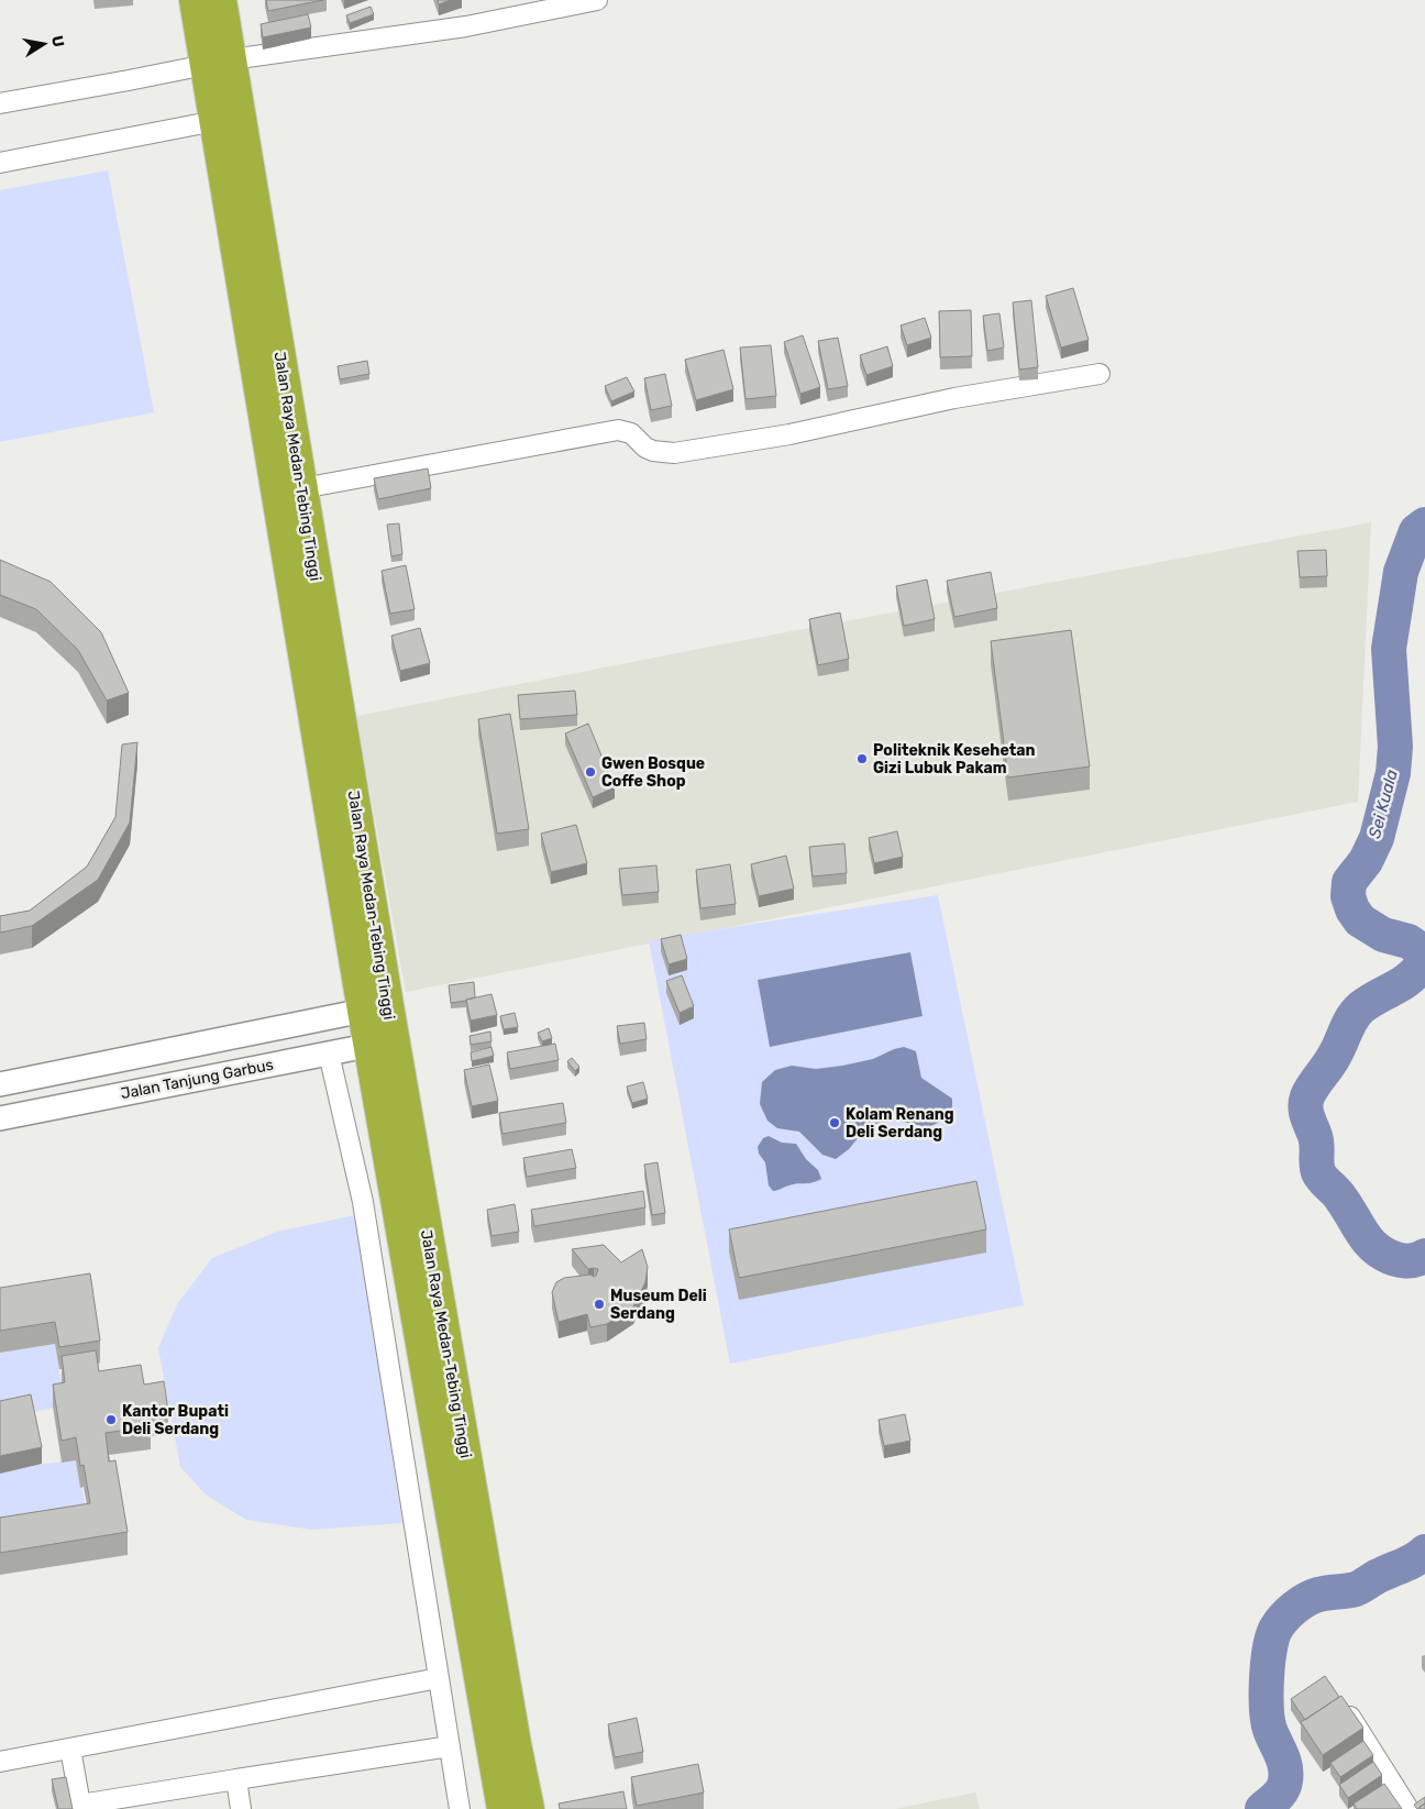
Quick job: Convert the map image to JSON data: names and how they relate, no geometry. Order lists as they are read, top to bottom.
{
  "streets": {
    "highway": ["Jalan Raya Medan-Tebing Tinggi"],
    "street": ["Jalan Tanjung Garbus"]
  },
  "crossings": [
    ["Jalan Raya Medan-Tebing Tinggi", "Jalan Tanjung Garbus"]
  ],
  "water": ["Sei Kuala"],
  "places": [
    "Politeknik Kesehetan Gizi Lubuk Pakam",
    "Gwen Bosque Coffe Shop",
    "Kolam Renang Deli Serdang",
    "Museum Deli Serdang",
    "Kantor Bupati Deli Serdang"
  ],
  "north": "right"
}
